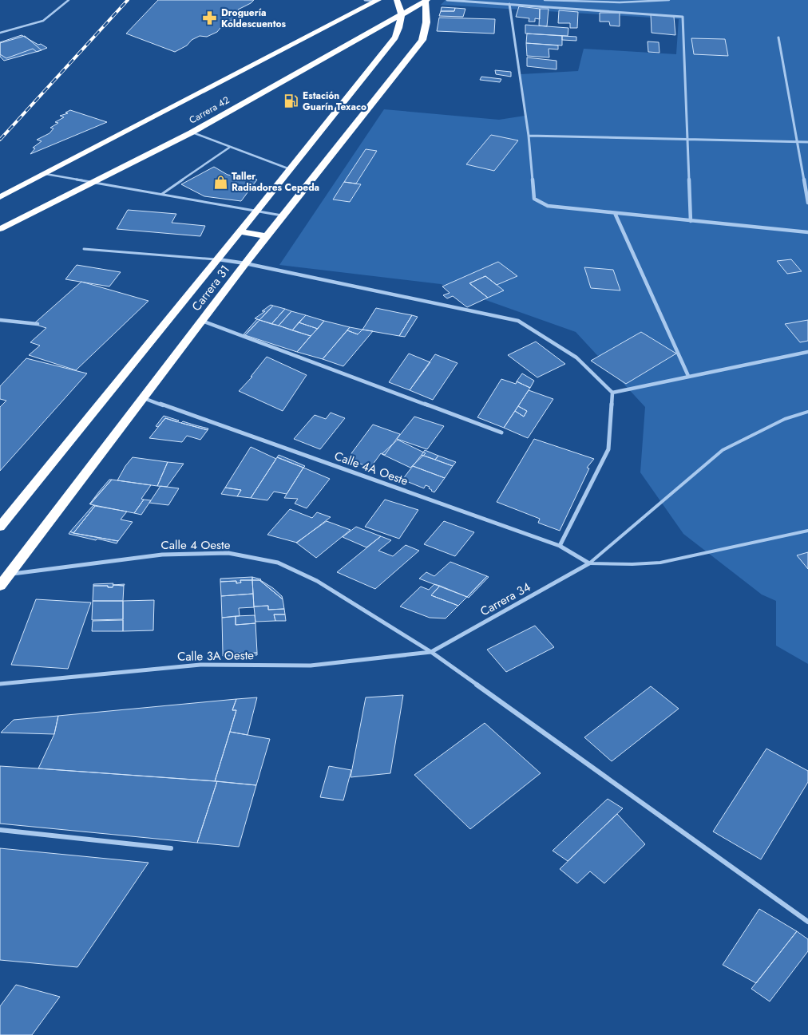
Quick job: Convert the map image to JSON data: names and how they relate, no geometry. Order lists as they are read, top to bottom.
{
  "streets": {
    "highway": ["Carrera 42", "Carrera 31"],
    "street": [
      "Calle 4A Oeste",
      "Calle 4 Oeste",
      "Carrera 34",
      "Calle 3A Oeste"
    ]
  },
  "crossings": [
    ["Carrera 42", "Carrera 31"],
    ["Carrera 31", "Calle 4A Oeste"],
    ["Carrera 31", "Calle 4 Oeste"],
    ["Calle 4A Oeste", "Carrera 34"],
    ["Calle 4 Oeste", "Carrera 34"],
    ["Calle 4 Oeste", "Calle 3A Oeste"],
    ["Carrera 34", "Calle 3A Oeste"]
  ],
  "places": {
    "pharmacy": ["Droguería Koldescuentos"],
    "fuel station": ["Estación Guarín Texaco"],
    "shop": ["Taller Radiadores Cepeda"]
  }
}
